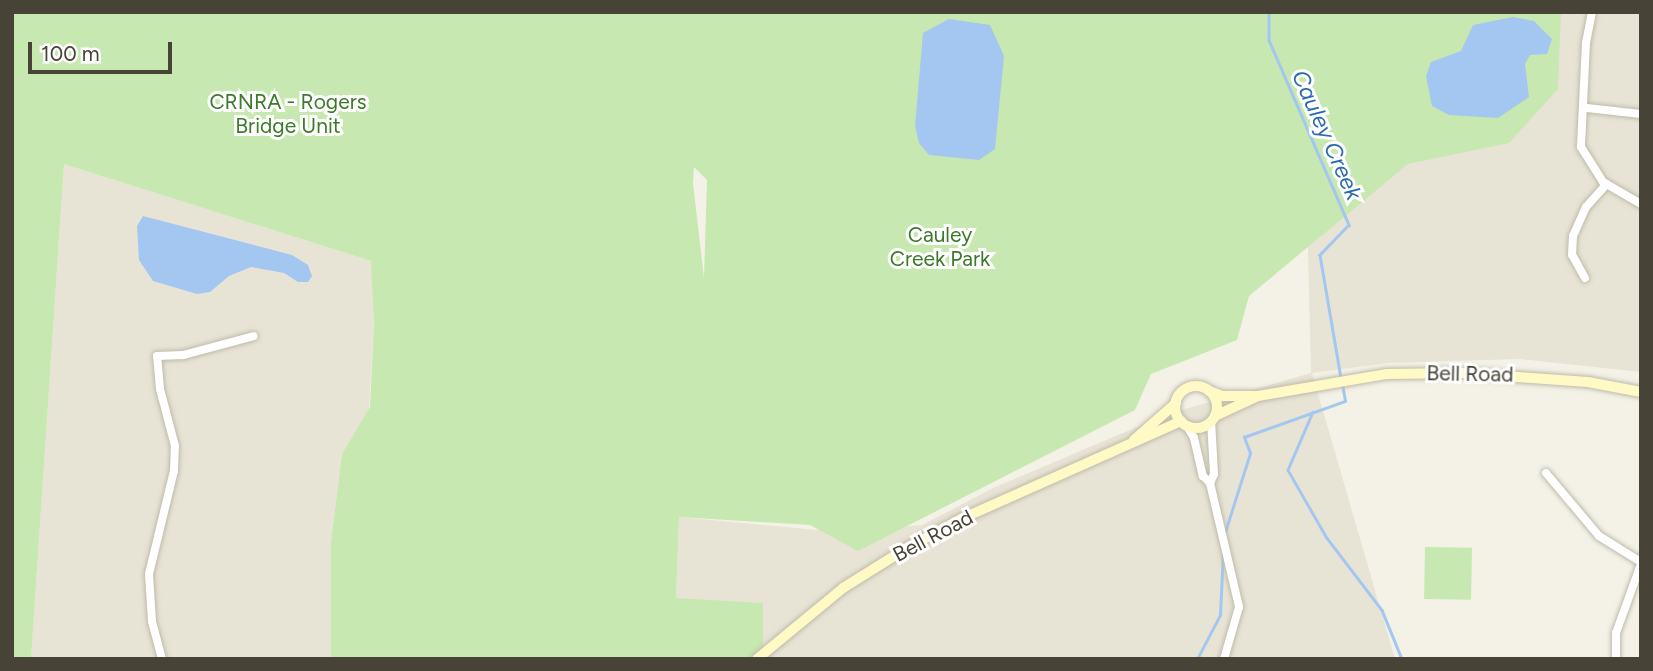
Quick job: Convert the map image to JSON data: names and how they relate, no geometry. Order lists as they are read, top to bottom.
{
  "streets": {
    "street": ["Bell Road"]
  },
  "water": ["Cauley Creek"],
  "parks": ["CRNRA - Rogers Bridge Unit", "Cauley Creek Park"],
  "scale_bar": "100 m"
}
